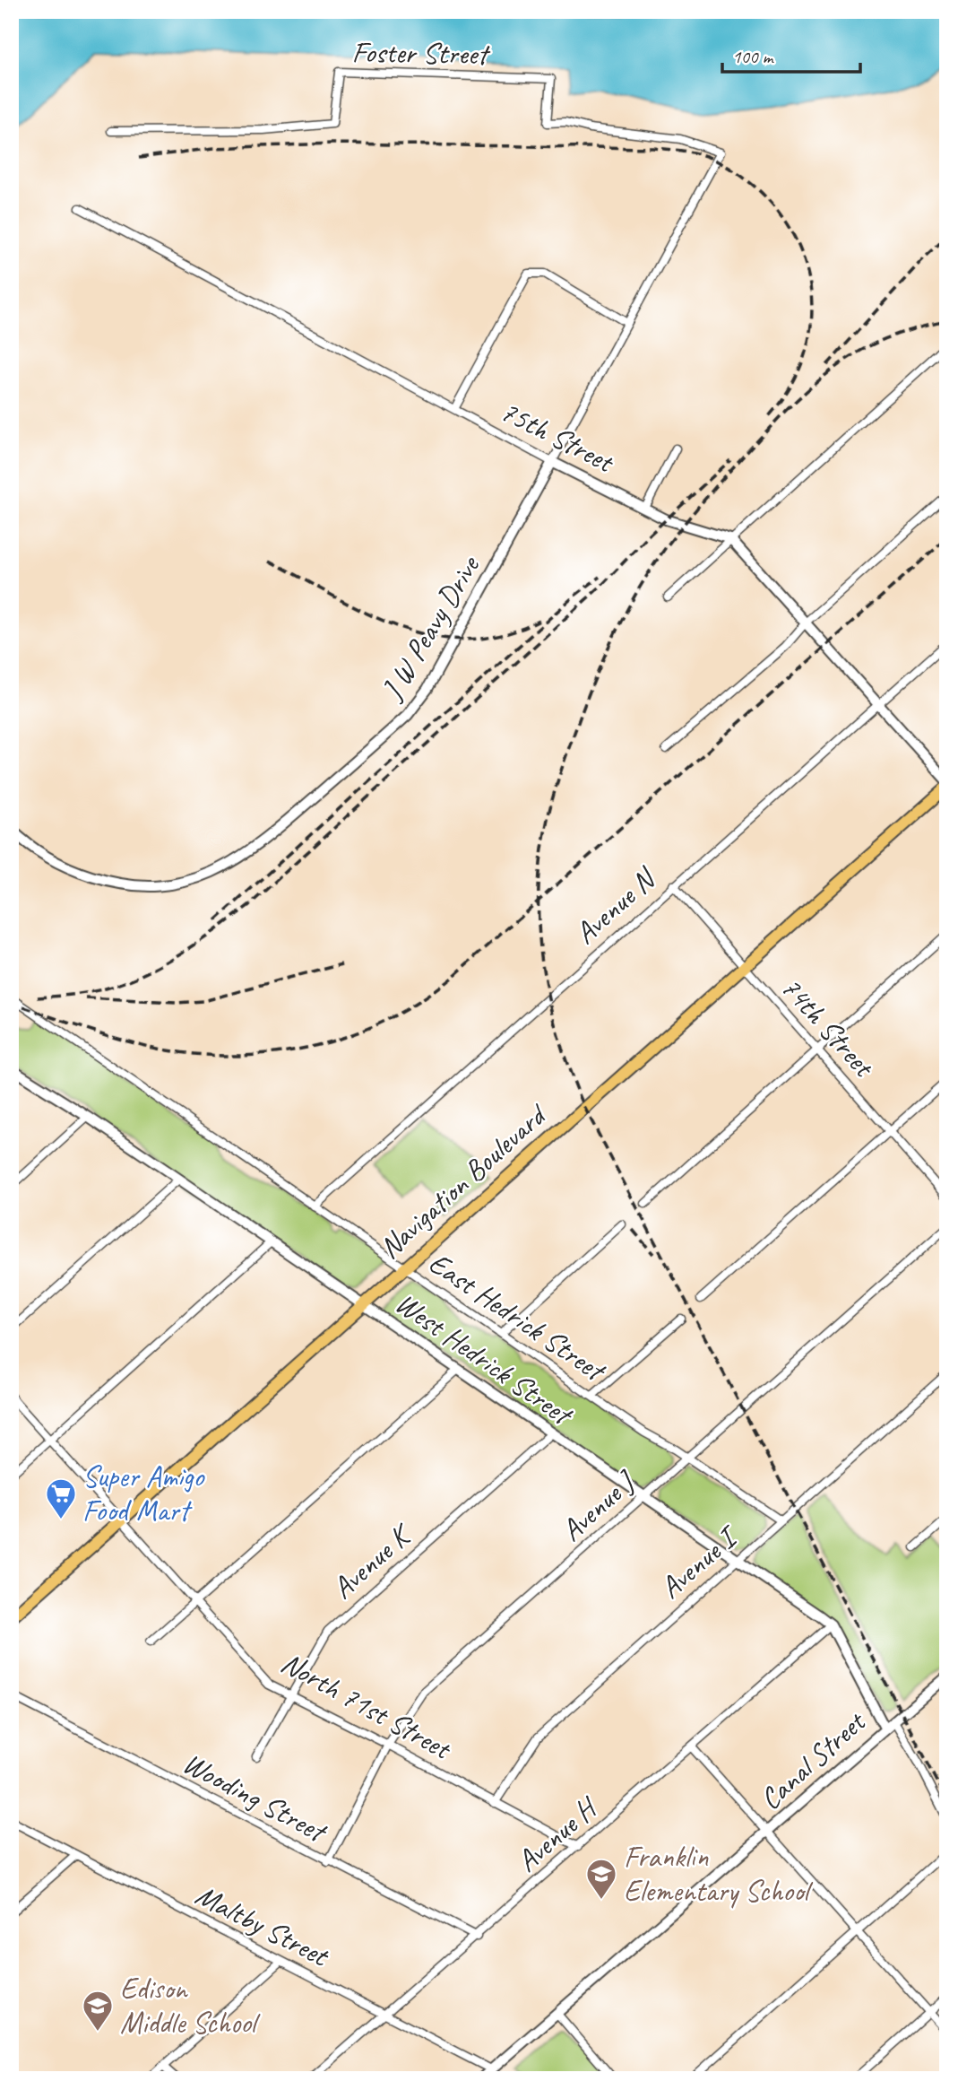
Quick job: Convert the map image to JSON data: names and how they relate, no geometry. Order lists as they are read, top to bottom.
{
  "streets": {
    "main road": ["Navigation Boulevard"],
    "street": [
      "Foster Street",
      "75th Street",
      "J W Peavy Drive",
      "Avenue N",
      "74th Street",
      "East Hedrick Street",
      "West Hedrick Street",
      "Avenue J",
      "Avenue K",
      "Avenue I",
      "North 71st Street",
      "Canal Street",
      "Wooding Street",
      "Avenue H",
      "Maltby Street"
    ]
  },
  "crossings": [
    ["Foster Street", "J W Peavy Drive"],
    ["75th Street", "J W Peavy Drive"],
    ["Avenue N", "74th Street"],
    ["Avenue N", "East Hedrick Street"],
    ["74th Street", "Navigation Boulevard"],
    ["Navigation Boulevard", "East Hedrick Street"],
    ["Navigation Boulevard", "West Hedrick Street"],
    ["Navigation Boulevard", "North 71st Street"],
    ["East Hedrick Street", "Avenue J"],
    ["East Hedrick Street", "Avenue I"],
    ["West Hedrick Street", "Avenue J"],
    ["West Hedrick Street", "Avenue K"],
    ["West Hedrick Street", "Avenue I"],
    ["West Hedrick Street", "Canal Street"],
    ["West Hedrick Street", "Avenue H"],
    ["Avenue J", "North 71st Street"],
    ["Avenue J", "Wooding Street"],
    ["Avenue K", "North 71st Street"],
    ["Avenue I", "North 71st Street"],
    ["North 71st Street", "Avenue H"],
    ["Canal Street", "Maltby Street"],
    ["Wooding Street", "Avenue H"],
    ["Avenue H", "Maltby Street"]
  ],
  "places": {
    "supermarket": ["Super Amigo Food Mart"],
    "school or university": ["Franklin Elementary School", "Edison Middle School"]
  },
  "scale_bar": "100 m"
}
